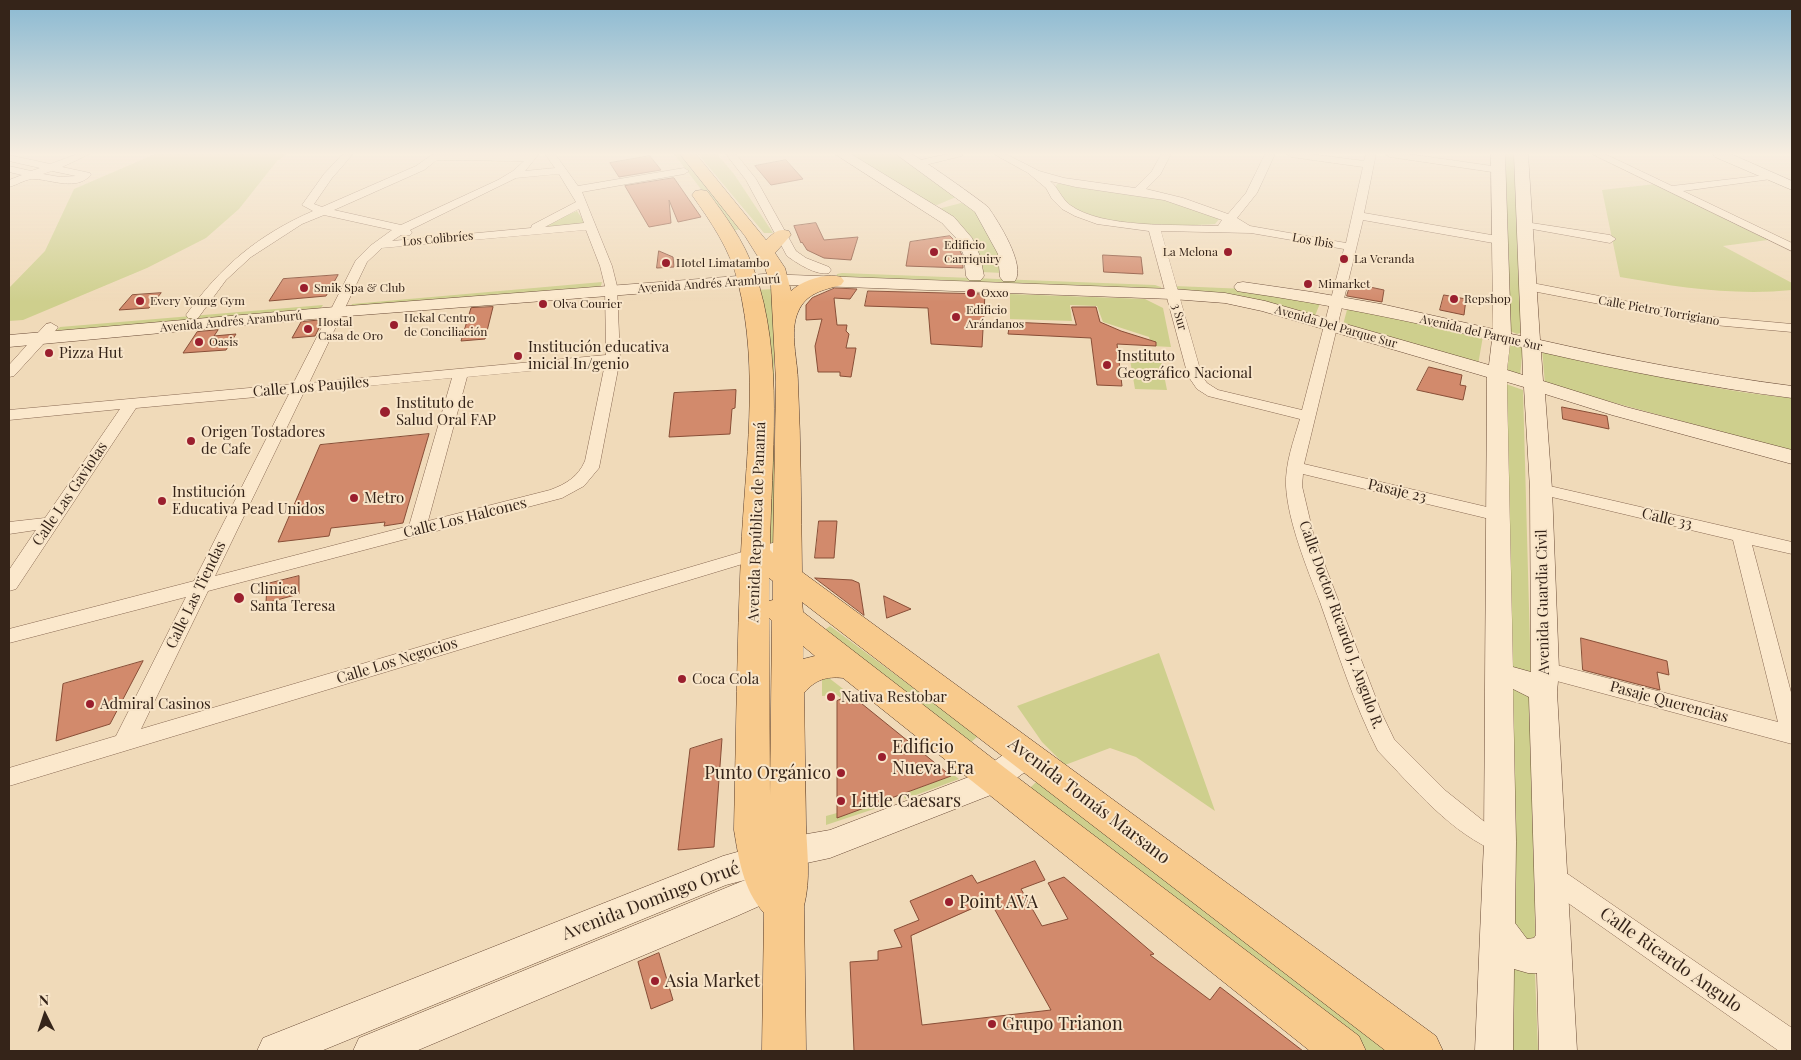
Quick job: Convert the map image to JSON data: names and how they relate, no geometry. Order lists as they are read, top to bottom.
{
  "streets": {
    "main road": [
      "Avenida Andrés Aramburú",
      "Avenida Del Parque Sur",
      "Avenida del Parque Sur",
      "Avenida República de Panamá",
      "Avenida Guardia Civil",
      "Avenida Tomás Marsano",
      "Avenida Domingo Orué"
    ],
    "street": [
      "Los Colibríes",
      "Los Ibis",
      "Calle Pietro Torrigiano",
      "3 Sur",
      "Calle Los Paujiles",
      "Pasaje 23",
      "Calle Las Gaviotas",
      "Calle Los Halcones",
      "Calle 33",
      "Calle Las Tiendas",
      "Calle Doctor Ricardo J. Angulo R.",
      "Calle Los Negocios",
      "Pasaje Querencias",
      "Calle Ricardo Angulo"
    ]
  },
  "crossings": [
    ["Los Colibríes", "Calle Los Halcones"],
    ["Los Colibríes", "Calle Las Tiendas"],
    ["Los Ibis", "3 Sur"],
    ["Los Ibis", "Calle Doctor Ricardo J. Angulo R."],
    ["Avenida Andrés Aramburú", "3 Sur"],
    ["Avenida Andrés Aramburú", "Avenida Del Parque Sur"],
    ["Avenida Andrés Aramburú", "Avenida del Parque Sur"],
    ["Avenida Andrés Aramburú", "Calle Los Halcones"],
    ["Avenida Andrés Aramburú", "Avenida República de Panamá"],
    ["Avenida Andrés Aramburú", "Calle Las Tiendas"],
    ["Calle Pietro Torrigiano", "Avenida Guardia Civil"],
    ["3 Sur", "Avenida Del Parque Sur"],
    ["3 Sur", "Avenida del Parque Sur"],
    ["3 Sur", "Calle Doctor Ricardo J. Angulo R."],
    ["Avenida Del Parque Sur", "Avenida del Parque Sur"],
    ["Avenida Del Parque Sur", "Calle Doctor Ricardo J. Angulo R."],
    ["Avenida del Parque Sur", "Avenida Guardia Civil"],
    ["Avenida del Parque Sur", "Calle Doctor Ricardo J. Angulo R."],
    ["Calle Los Paujiles", "Calle Las Gaviotas"],
    ["Calle Los Paujiles", "Calle Los Halcones"],
    ["Calle Los Paujiles", "Calle Las Tiendas"],
    ["Pasaje 23", "Calle Doctor Ricardo J. Angulo R."],
    ["Calle Los Halcones", "Calle Las Tiendas"],
    ["Calle 33", "Avenida Guardia Civil"],
    ["Avenida República de Panamá", "Calle Los Negocios"],
    ["Avenida República de Panamá", "Avenida Tomás Marsano"],
    ["Avenida República de Panamá", "Avenida Domingo Orué"],
    ["Calle Las Tiendas", "Calle Los Negocios"],
    ["Avenida Guardia Civil", "Pasaje Querencias"],
    ["Avenida Guardia Civil", "Calle Ricardo Angulo"],
    ["Calle Los Negocios", "Avenida Tomás Marsano"],
    ["Avenida Tomás Marsano", "Avenida Domingo Orué"]
  ],
  "places": [
    "Edificio Carriquiry",
    "La Melona",
    "La Veranda",
    "Hotel Limatambo",
    "Mimarket",
    "Smik Spa & Club",
    "Oxxo",
    "Repshop",
    "Every Young Gym",
    "Olva Courier",
    "Edificio Arándanos",
    "Hekal Centro de Conciliación",
    "Hostal Casa de Oro",
    "Oasis",
    "Pizza Hut",
    "Institución educativa inicial In/genio",
    "Instituto Geográfico Nacional",
    "Instituto de Salud Oral FAP",
    "Origen Tostadores de Cafe",
    "Metro",
    "Institución Educativa Pead Unidos",
    "Clinica Santa Teresa",
    "Coca Cola",
    "Nativa Restobar",
    "Admiral Casinos",
    "Edificio Nueva Era",
    "Punto Orgánico",
    "Little Caesars",
    "Point AVA",
    "Asia Market",
    "Grupo Trianon"
  ],
  "north": "top"
}
